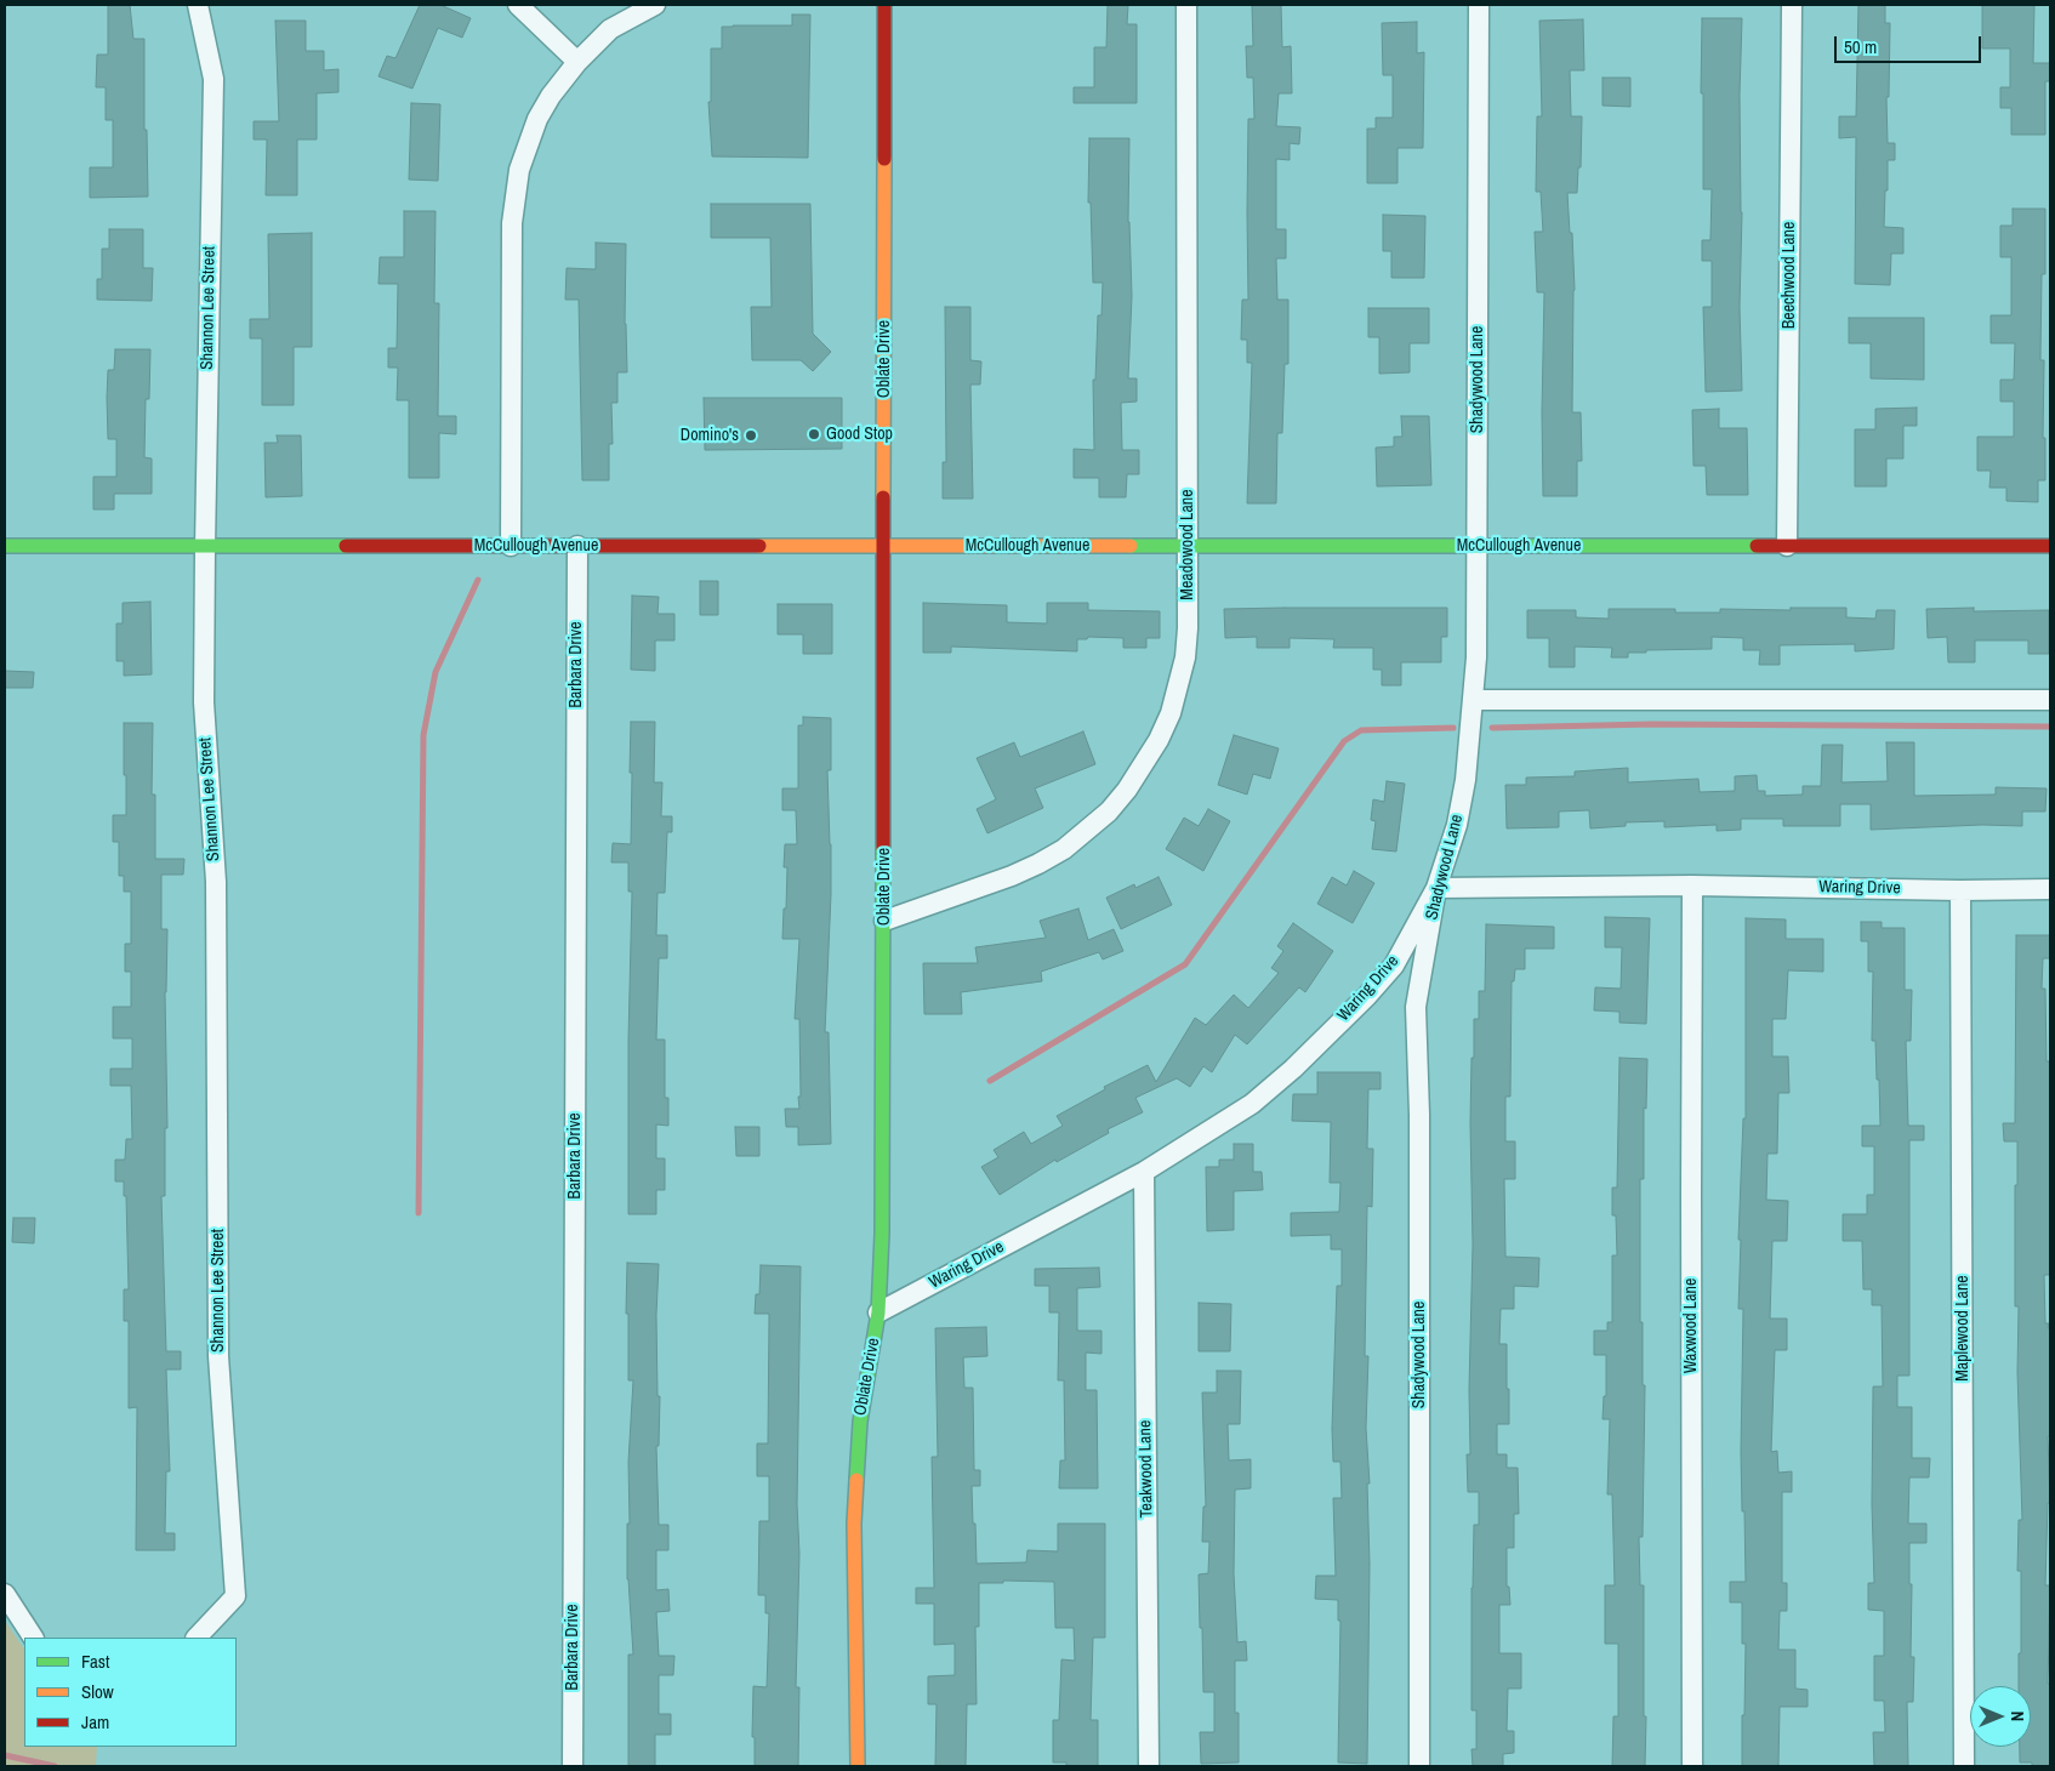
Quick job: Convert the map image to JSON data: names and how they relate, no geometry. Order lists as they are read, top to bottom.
{
  "streets": {
    "main road": ["Oblate Drive", "McCullough Avenue"],
    "street": [
      "Beechwood Lane",
      "Shannon Lee Street",
      "Shadywood Lane",
      "Meadowood Lane",
      "Barbara Drive",
      "Waring Drive",
      "Waxwood Lane",
      "Maplewood Lane",
      "Teakwood Lane"
    ]
  },
  "crossings": [
    ["Beechwood Lane", "McCullough Avenue"],
    ["Shannon Lee Street", "McCullough Avenue"],
    ["Oblate Drive", "Meadowood Lane"],
    ["Oblate Drive", "McCullough Avenue"],
    ["Oblate Drive", "Waring Drive"],
    ["Shadywood Lane", "McCullough Avenue"],
    ["Shadywood Lane", "Waring Drive"],
    ["Meadowood Lane", "McCullough Avenue"],
    ["McCullough Avenue", "Barbara Drive"],
    ["Waring Drive", "Waxwood Lane"],
    ["Waring Drive", "Maplewood Lane"],
    ["Waring Drive", "Teakwood Lane"]
  ],
  "places": ["Good Stop", "Domino's"],
  "legend": ["Fast", "Slow", "Jam"],
  "scale_bar": "50 m",
  "north": "right"
}
